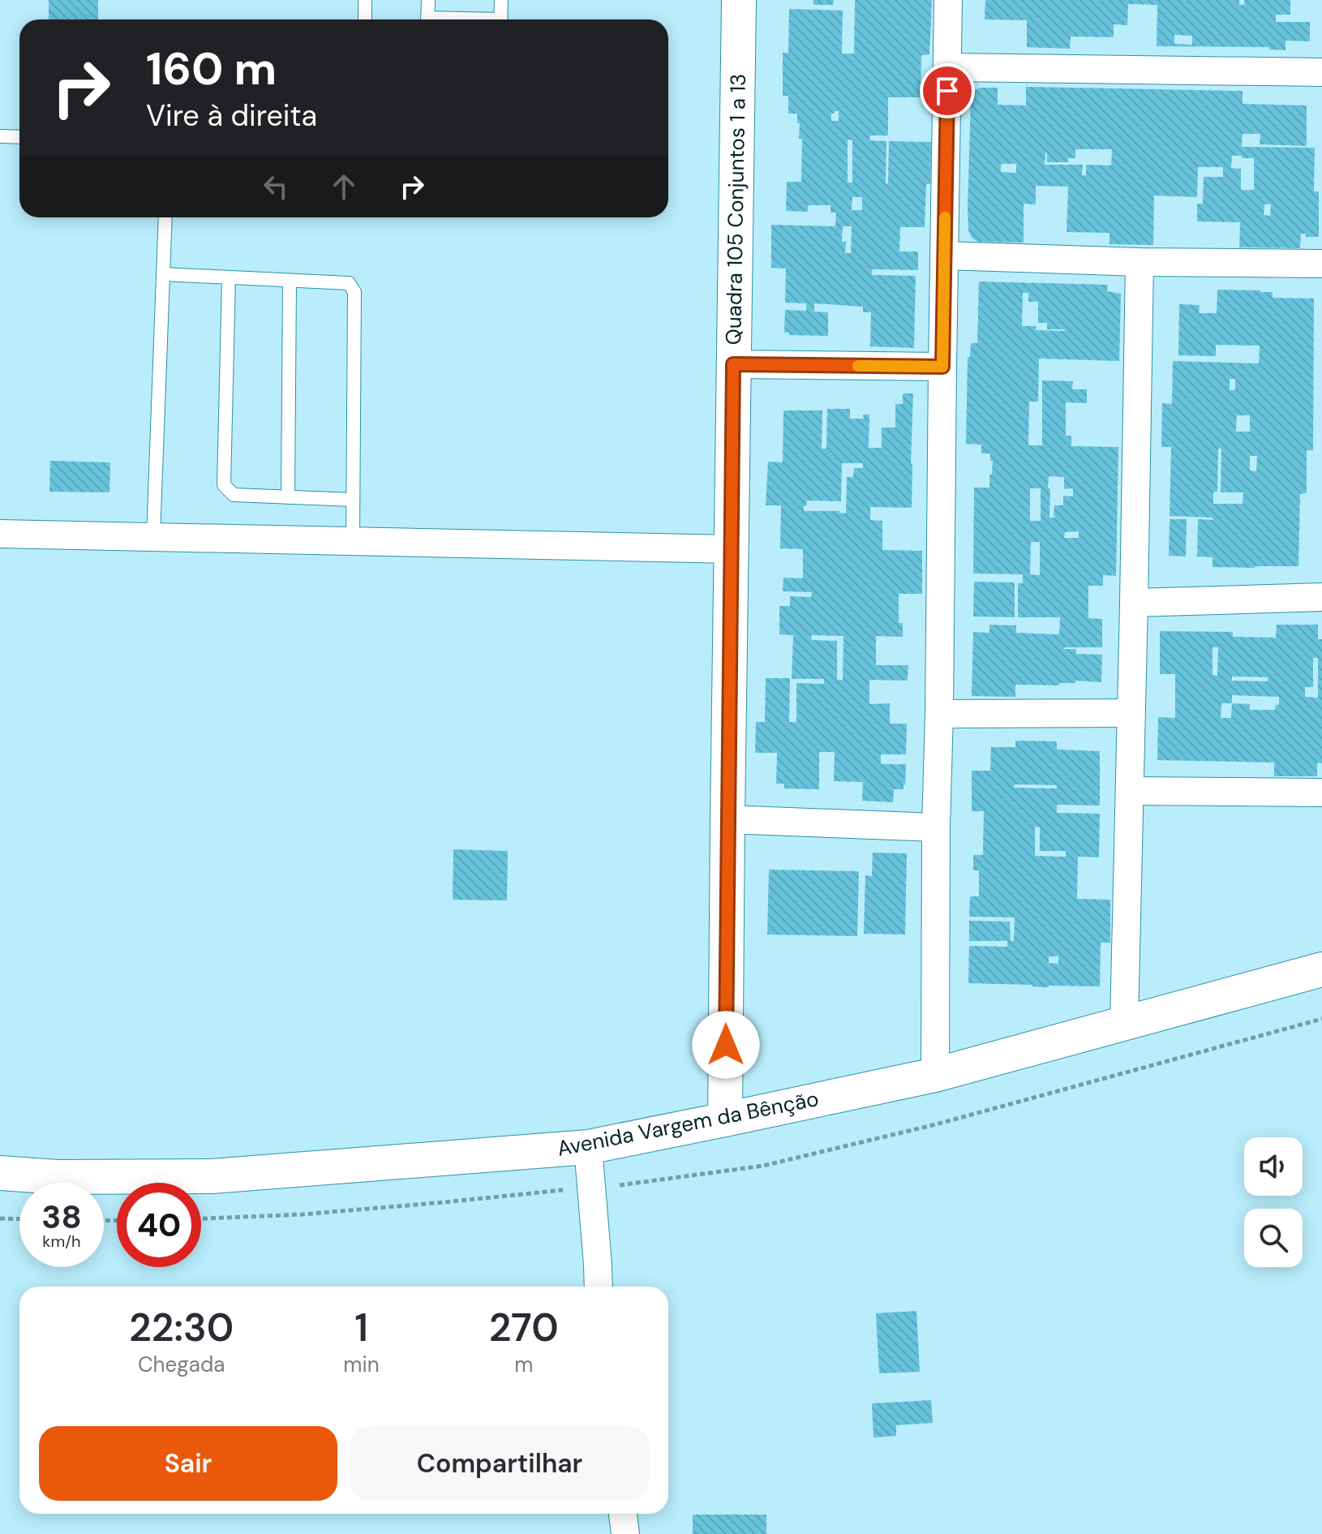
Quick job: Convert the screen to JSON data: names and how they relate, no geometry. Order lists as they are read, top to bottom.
{
  "streets": {
    "street": ["Quadra 105 Conjuntos 1 a 13", "Avenida Vargem da Bênção"]
  },
  "crossings": [
    ["Quadra 105 Conjuntos 1 a 13", "Avenida Vargem da Bênção"]
  ],
  "page": {
    "turn": ["160 m", "Vire à direita"],
    "speed": "38 km/h",
    "limit": "40",
    "eta": [
      "22:30",
      "Chegada",
      "1",
      "min",
      "270",
      "m"
    ],
    "buttons": ["Sair", "Compartilhar"]
  }
}
